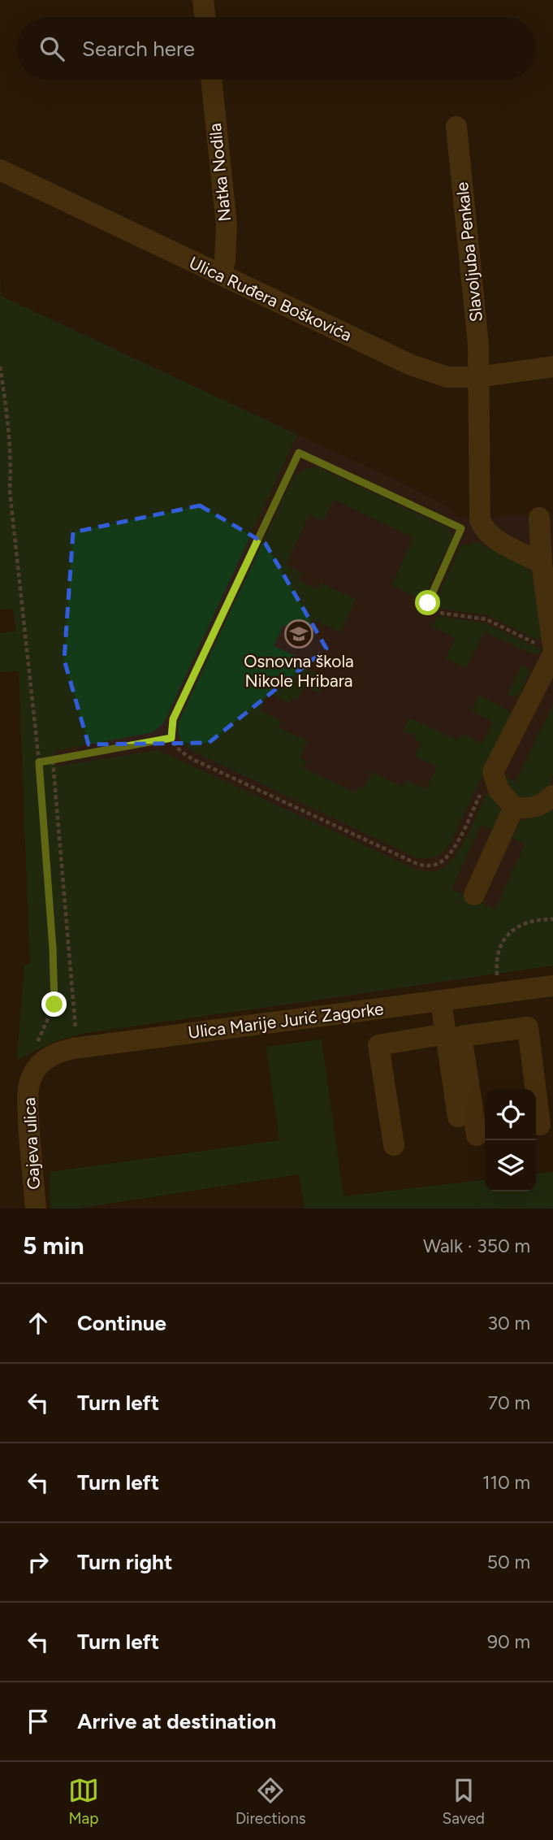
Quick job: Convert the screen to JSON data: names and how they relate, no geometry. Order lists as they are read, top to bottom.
{
  "streets": {
    "street": [
      "Natka Nodila",
      "Slavoljuba Penkale",
      "Ulica Ruđera Boškovića",
      "Ulica Marije Jurić Zagorke",
      "Gajeva ulica"
    ]
  },
  "crossings": [
    ["Natka Nodila", "Ulica Ruđera Boškovića"],
    ["Slavoljuba Penkale", "Ulica Ruđera Boškovića"],
    ["Ulica Marije Jurić Zagorke", "Gajeva ulica"]
  ],
  "places": {
    "school or university": ["Osnovna škola Nikole Hribara"]
  },
  "page": {
    "search": "Search here",
    "heading": ["5 min", "Walk · 350 m"],
    "list": [
      ["Continue", "30 m"],
      ["Turn left", "70 m"],
      ["Turn left", "110 m"],
      ["Turn right", "50 m"],
      ["Turn left", "90 m"],
      "Arrive at destination"
    ],
    "nav": ["Map", "Directions", "Saved"]
  }
}
